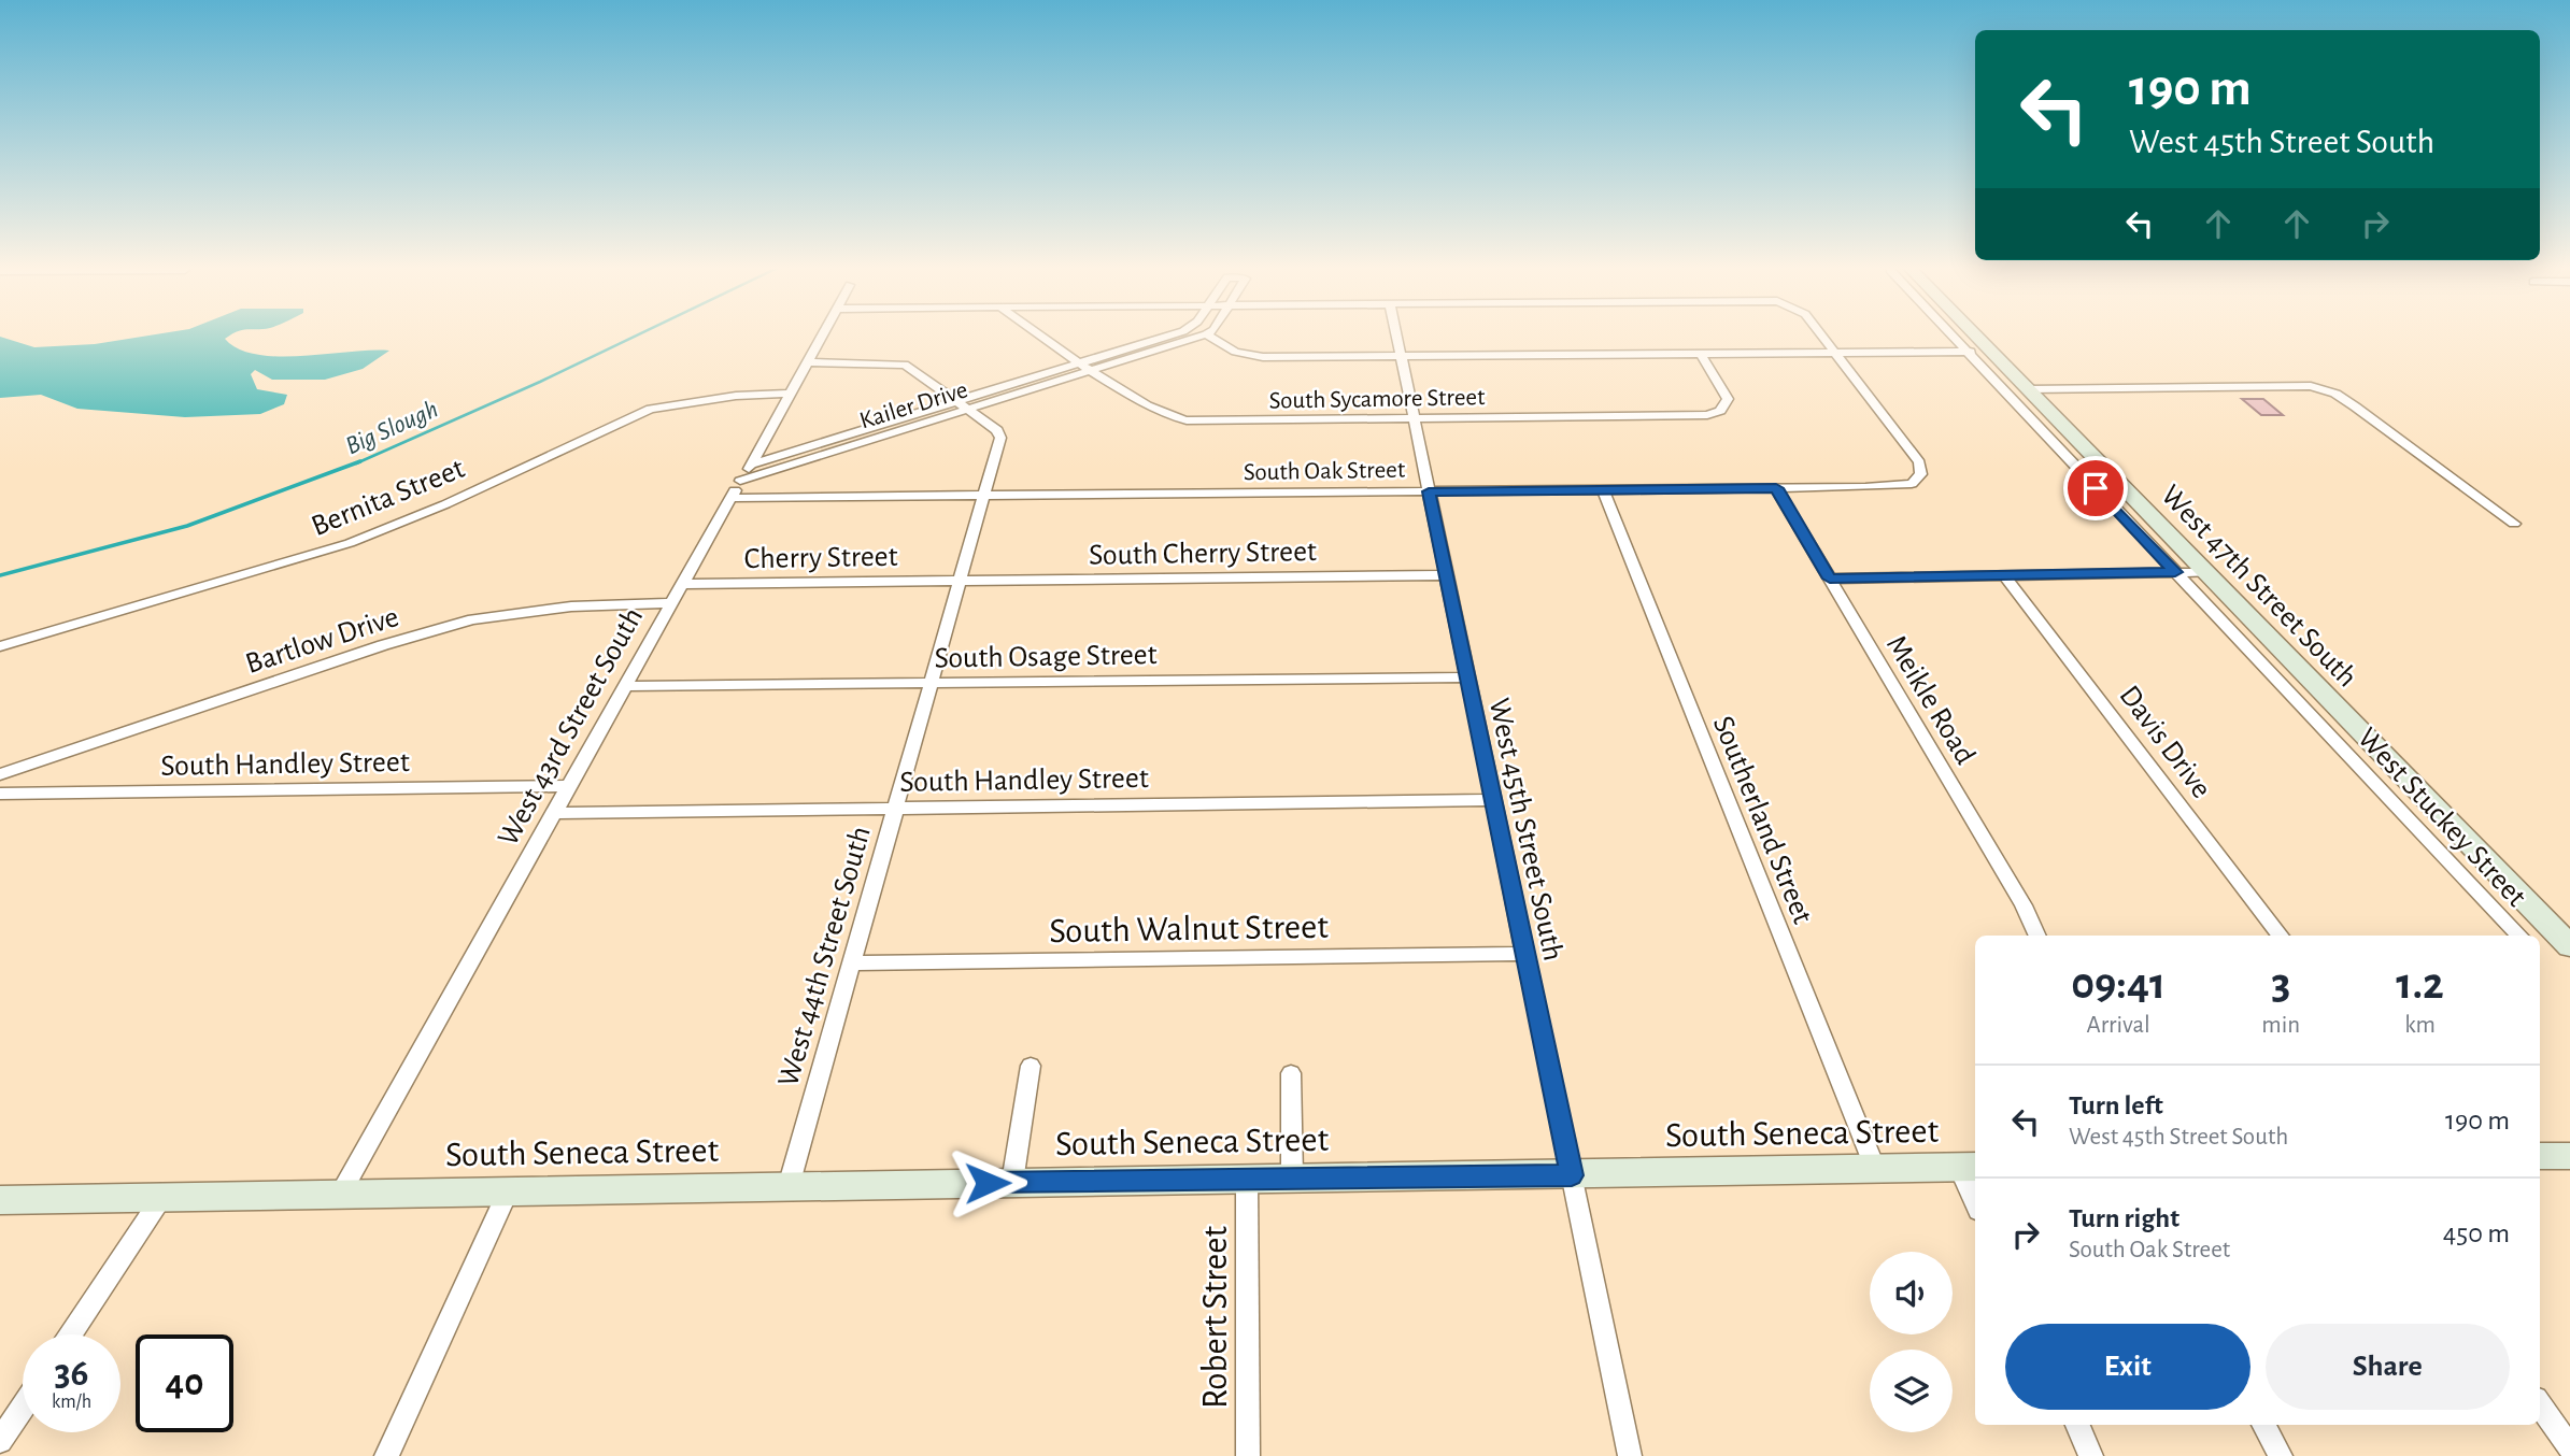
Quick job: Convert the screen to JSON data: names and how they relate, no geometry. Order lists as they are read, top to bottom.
{
  "streets": {
    "street": [
      "South Sycamore Street",
      "Kailer Drive",
      "South Oak Street",
      "Bernita Street",
      "South Cherry Street",
      "Cherry Street",
      "West 47th Street South",
      "Bartlow Drive",
      "South Osage Street",
      "Meikle Road",
      "West 43rd Street South",
      "Davis Drive",
      "South Handley Street",
      "West Stuckey Street",
      "Southerland Street",
      "West 45th Street South",
      "South Walnut Street",
      "West 44th Street South",
      "South Seneca Street",
      "Robert Street"
    ]
  },
  "crossings": [
    ["South Sycamore Street", "Kailer Drive"],
    ["South Sycamore Street", "West 45th Street South"],
    ["Kailer Drive", "West 43rd Street South"],
    ["Kailer Drive", "West 44th Street South"],
    ["South Oak Street", "Meikle Road"],
    ["South Oak Street", "West 43rd Street South"],
    ["South Oak Street", "Southerland Street"],
    ["South Oak Street", "West 45th Street South"],
    ["South Oak Street", "West 44th Street South"],
    ["Bernita Street", "West 43rd Street South"],
    ["South Cherry Street", "Cherry Street"],
    ["South Cherry Street", "West 45th Street South"],
    ["South Cherry Street", "West 44th Street South"],
    ["Cherry Street", "West 43rd Street South"],
    ["Cherry Street", "West 44th Street South"],
    ["Bartlow Drive", "West 43rd Street South"],
    ["South Osage Street", "West 43rd Street South"],
    ["South Osage Street", "West 45th Street South"],
    ["South Osage Street", "West 44th Street South"],
    ["West 43rd Street South", "South Handley Street"],
    ["West 43rd Street South", "South Seneca Street"],
    ["South Handley Street", "West 45th Street South"],
    ["South Handley Street", "West 44th Street South"],
    ["Southerland Street", "South Seneca Street"],
    ["West 45th Street South", "South Walnut Street"],
    ["West 45th Street South", "South Seneca Street"],
    ["South Walnut Street", "West 44th Street South"],
    ["West 44th Street South", "South Seneca Street"],
    ["South Seneca Street", "Robert Street"]
  ],
  "water": ["Big Slough"],
  "page": {
    "turn": ["190 m", "West 45th Street South"],
    "eta": [
      "09:41",
      "Arrival",
      "3",
      "min",
      "1.2",
      "km"
    ],
    "list": [
      {
        "name": "Turn left",
        "note": "West 45th Street South",
        "value": "190 m"
      },
      {
        "name": "Turn right",
        "note": "South Oak Street",
        "value": "450 m"
      }
    ],
    "buttons": ["Exit", "Share"],
    "speed": "36 km/h",
    "limit": "40"
  }
}
